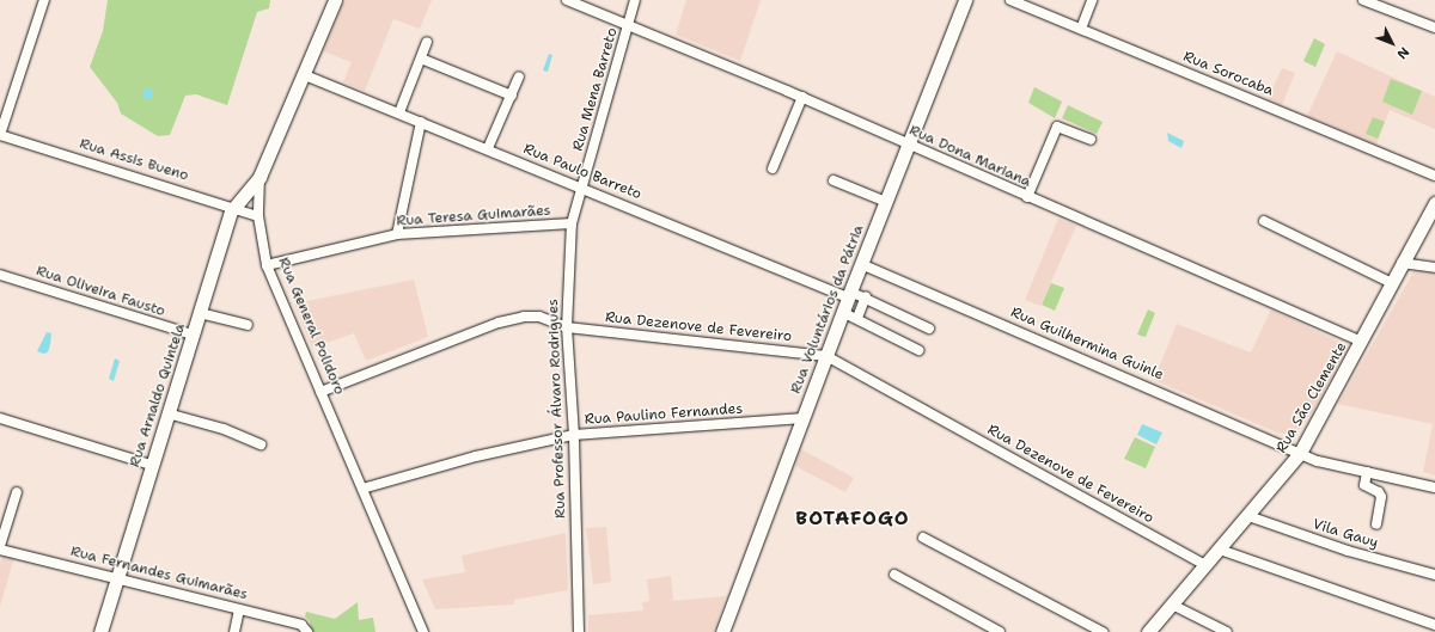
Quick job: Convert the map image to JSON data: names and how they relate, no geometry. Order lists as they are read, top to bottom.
{
  "streets": {
    "main road": [
      "Rua Voluntários da Pátria",
      "Rua General Polidoro",
      "Rua Arnaldo Quintela",
      "Rua São Clemente"
    ],
    "street": [
      "Rua Sorocaba",
      "Rua Mena Barreto",
      "Rua Dona Mariana",
      "Rua Assis Bueno",
      "Rua Paulo Barreto",
      "Rua Teresa Guimarães",
      "Rua Oliveira Fausto",
      "Rua Dezenove de Fevereiro",
      "Rua Guilhermina Guinle",
      "Rua Professor Álvaro Rodrigues",
      "Rua Paulino Fernandes",
      "Vila Gauy",
      "Rua Fernandes Guimarães"
    ]
  },
  "crossings": [
    ["Rua Mena Barreto", "Rua Dona Mariana"],
    ["Rua Mena Barreto", "Rua Paulo Barreto"],
    ["Rua Mena Barreto", "Rua Professor Álvaro Rodrigues"],
    ["Rua Dona Mariana", "Rua Voluntários da Pátria"],
    ["Rua Dona Mariana", "Rua São Clemente"],
    ["Rua Assis Bueno", "Rua General Polidoro"],
    ["Rua Assis Bueno", "Rua Arnaldo Quintela"],
    ["Rua Paulo Barreto", "Rua Voluntários da Pátria"],
    ["Rua Paulo Barreto", "Rua General Polidoro"],
    ["Rua Paulo Barreto", "Rua Professor Álvaro Rodrigues"],
    ["Rua Teresa Guimarães", "Rua General Polidoro"],
    ["Rua Teresa Guimarães", "Rua Professor Álvaro Rodrigues"],
    ["Rua Oliveira Fausto", "Rua Arnaldo Quintela"],
    ["Rua Voluntários da Pátria", "Rua Dezenove de Fevereiro"],
    ["Rua Voluntários da Pátria", "Rua Guilhermina Guinle"],
    ["Rua Voluntários da Pátria", "Rua Paulino Fernandes"],
    ["Rua General Polidoro", "Rua Dezenove de Fevereiro"],
    ["Rua General Polidoro", "Rua Arnaldo Quintela"],
    ["Rua General Polidoro", "Rua Paulino Fernandes"],
    ["Rua Dezenove de Fevereiro", "Rua São Clemente"],
    ["Rua Dezenove de Fevereiro", "Rua Professor Álvaro Rodrigues"],
    ["Rua Guilhermina Guinle", "Rua São Clemente"],
    ["Rua Arnaldo Quintela", "Rua Fernandes Guimarães"],
    ["Rua São Clemente", "Vila Gauy"],
    ["Rua Professor Álvaro Rodrigues", "Rua Paulino Fernandes"]
  ],
  "districts": ["BOTAFOGO"],
  "north": "bottom right"
}
